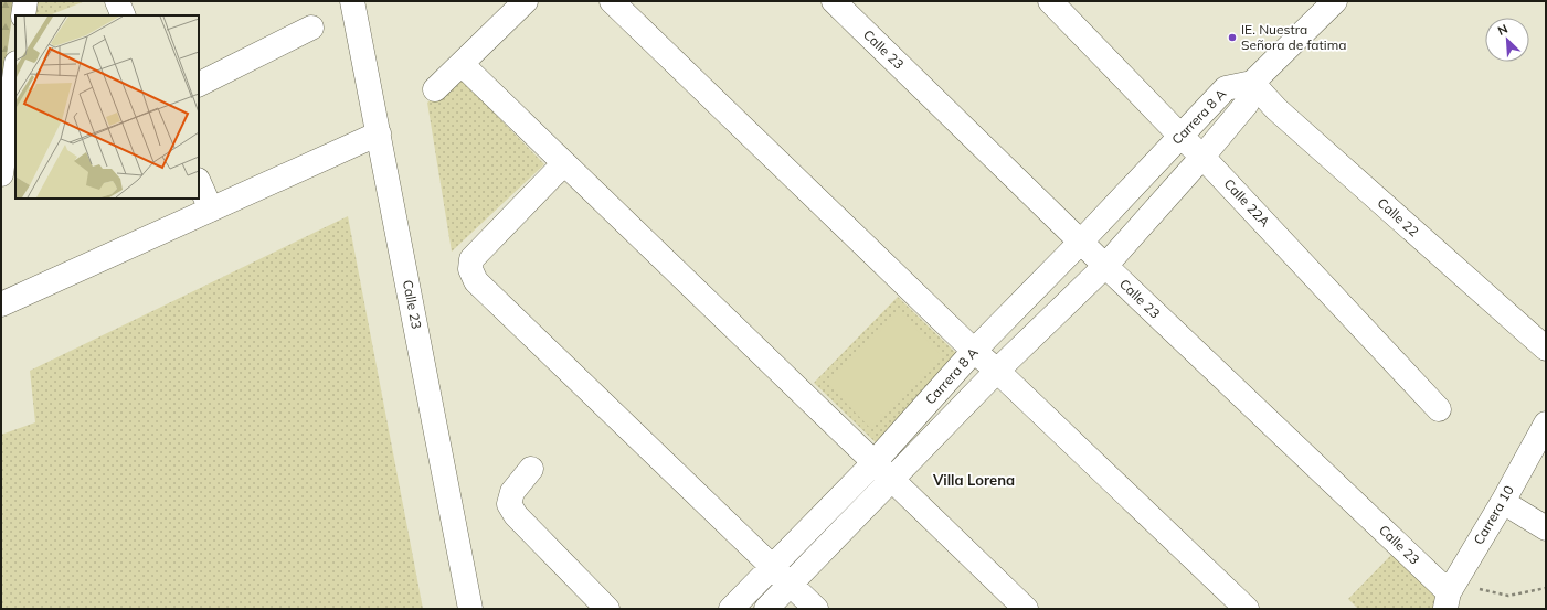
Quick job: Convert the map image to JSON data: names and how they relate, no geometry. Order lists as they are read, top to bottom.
{
  "streets": {
    "street": [
      "Calle 23",
      "Carrera 8 A",
      "Calle 22A",
      "Calle 22",
      "Carrera 10"
    ]
  },
  "crossings": [
    ["Calle 23", "Carrera 8 A"],
    ["Calle 23", "Carrera 10"],
    ["Carrera 8 A", "Calle 22A"],
    ["Carrera 8 A", "Calle 22"]
  ],
  "districts": ["Villa Lorena"],
  "places": ["IE. Nuestra Señora de fatima"],
  "north": "top left"
}
